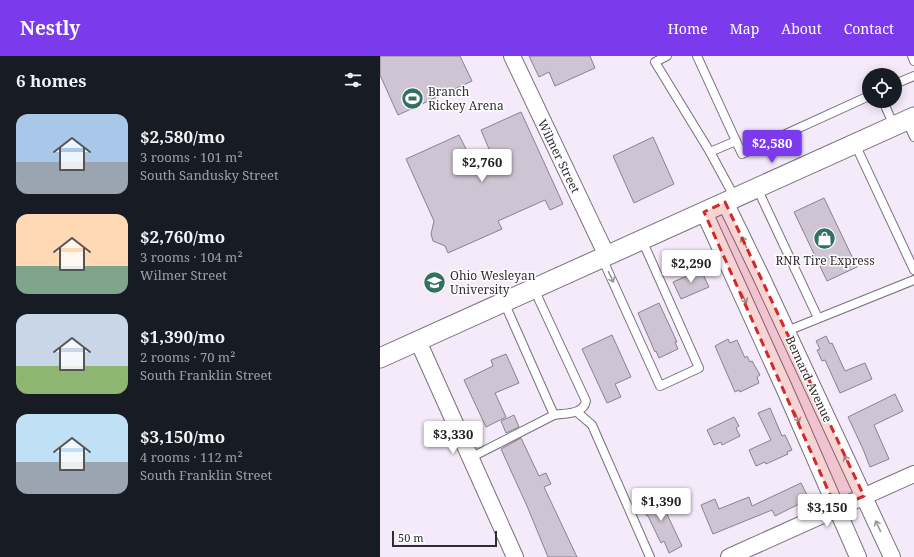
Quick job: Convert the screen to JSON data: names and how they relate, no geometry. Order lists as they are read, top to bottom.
{
  "streets": {
    "street": ["Wilmer Street", "Bernard Avenue"]
  },
  "places": {
    "sports": ["Branch Rickey Arena"],
    "shop": ["RNR Tire Express"],
    "school or university": ["Ohio Wesleyan University"]
  },
  "scale_bar": "50 m",
  "page": {
    "header": "Nestly",
    "nav": [
      "Home",
      "Map",
      "About",
      "Contact"
    ],
    "heading": "6 homes",
    "list": [
      {
        "name": "$2,580/mo",
        "note": "3 rooms · 101 m² · South Sandusky Street"
      },
      {
        "name": "$2,760/mo",
        "note": "3 rooms · 104 m² · Wilmer Street"
      },
      {
        "name": "$1,390/mo",
        "note": "2 rooms · 70 m² · South Franklin Street"
      },
      {
        "name": "$3,150/mo",
        "note": "4 rooms · 112 m² · South Franklin Street"
      }
    ],
    "price": [
      "$2,580",
      "$2,760",
      "$2,290",
      "$3,330",
      "$1,390",
      "$3,150"
    ],
    "scale": "50 m"
  }
}
